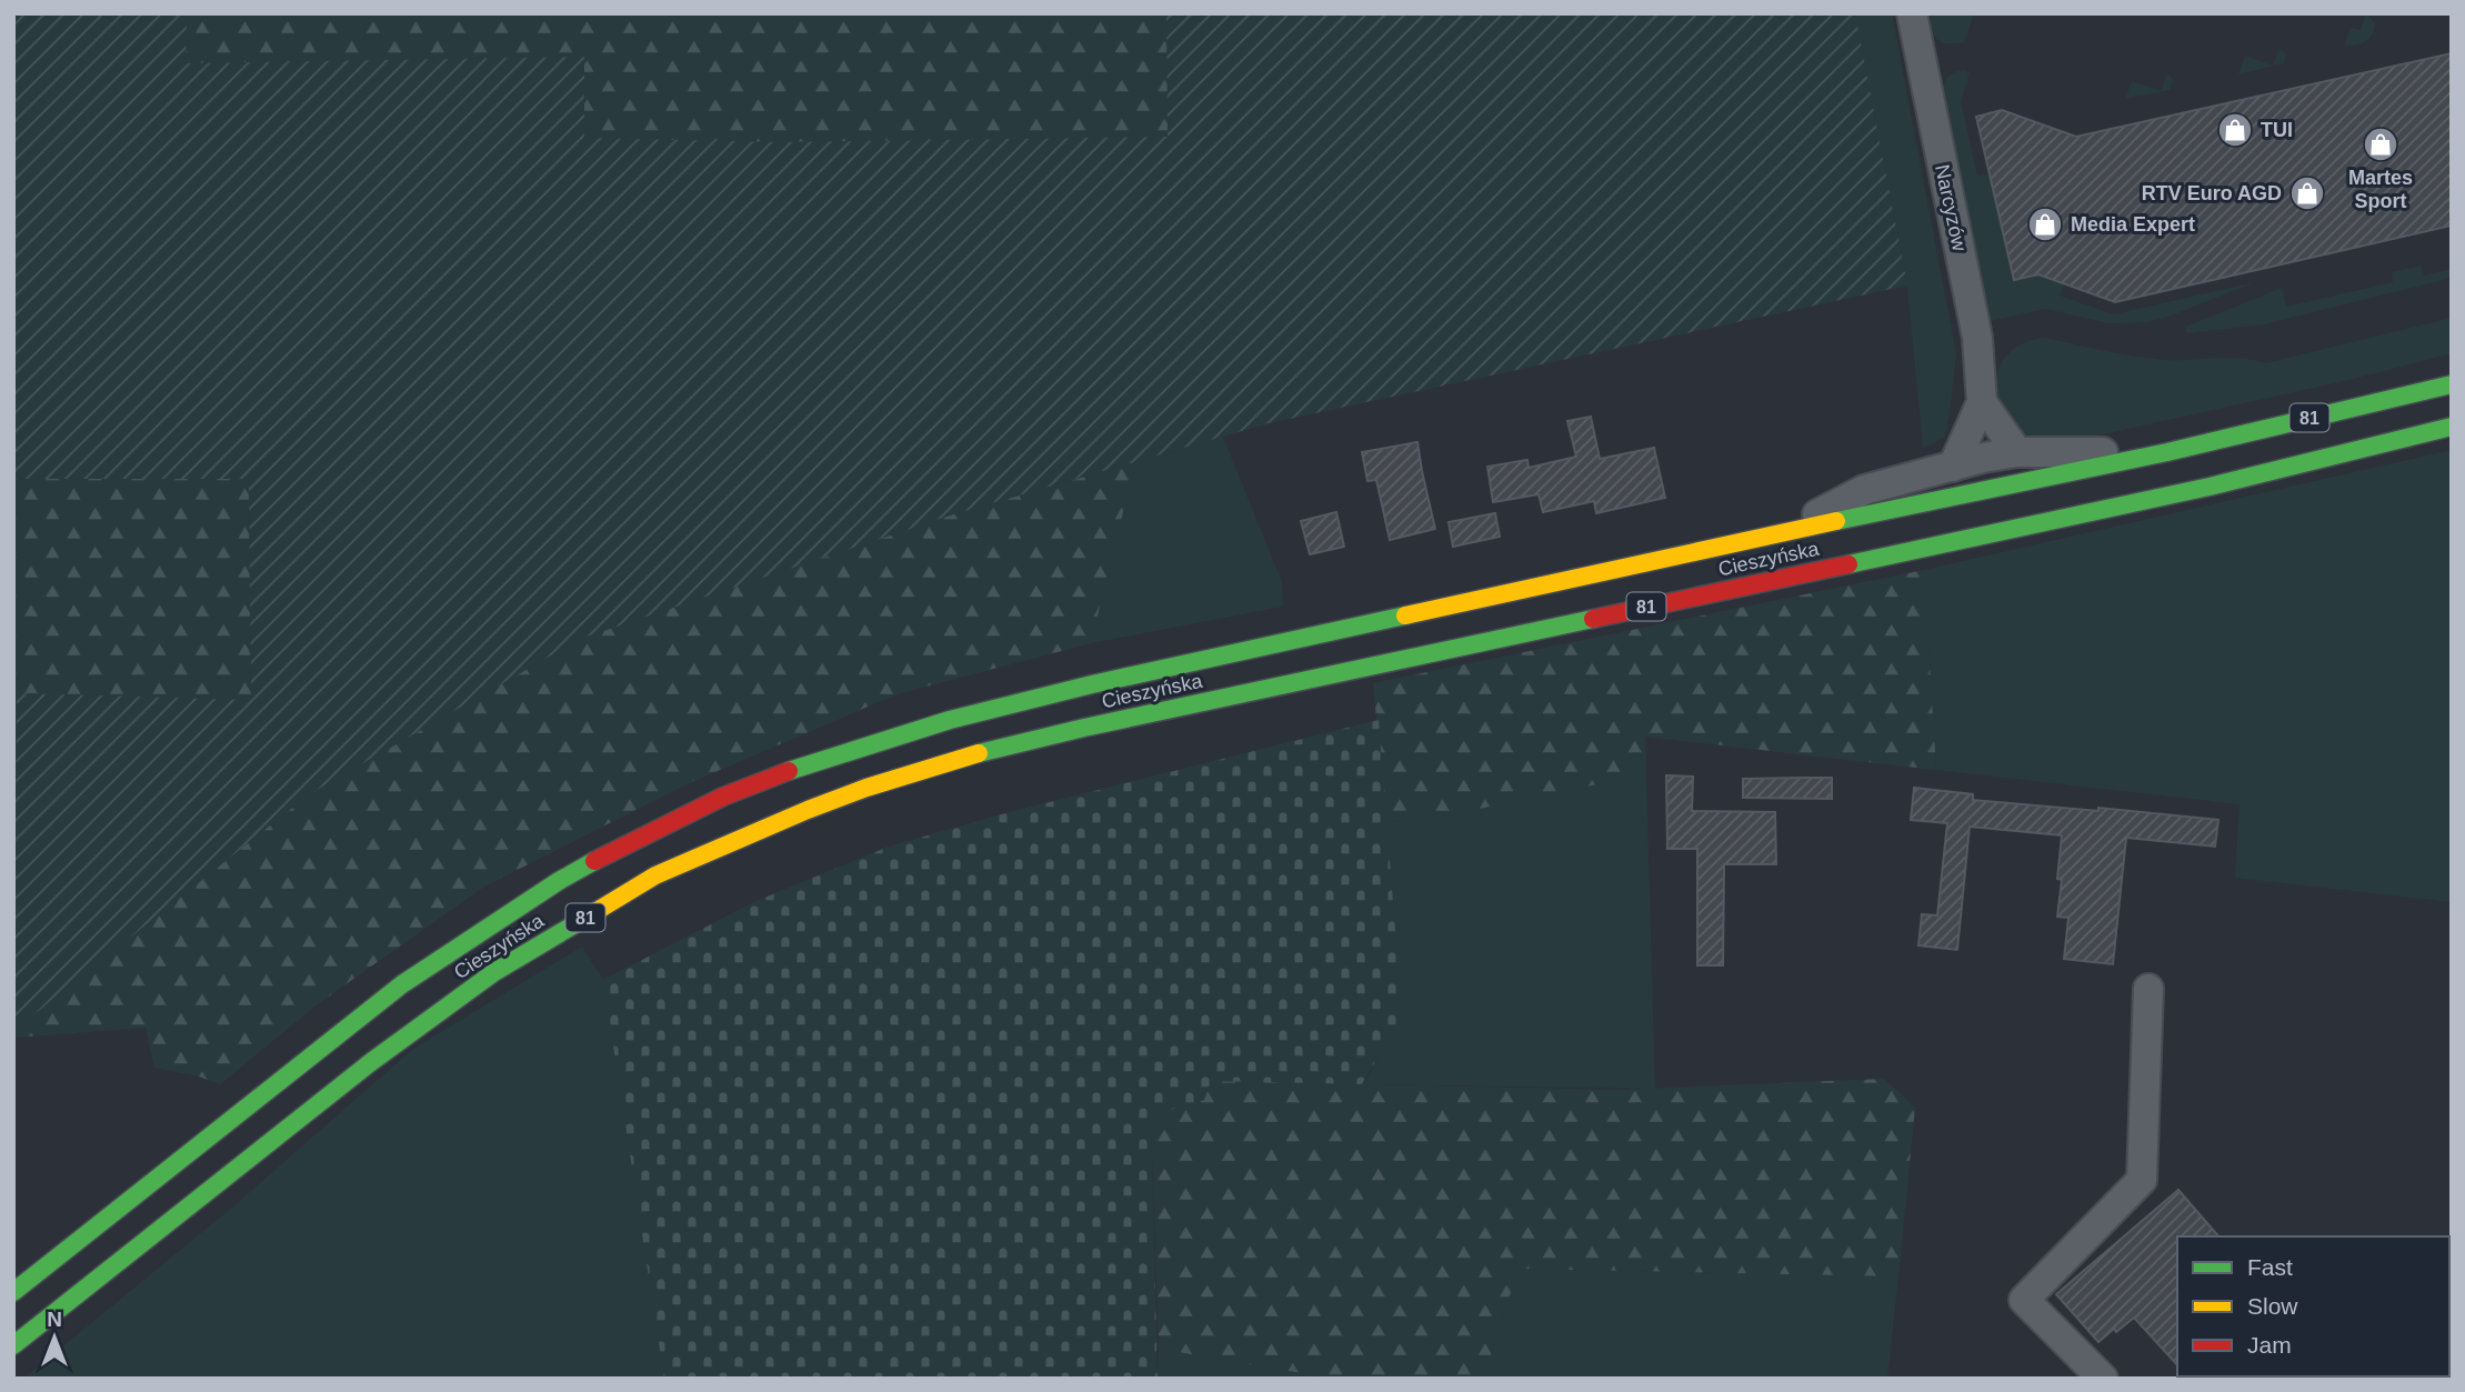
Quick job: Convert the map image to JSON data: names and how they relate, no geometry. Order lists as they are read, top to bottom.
{
  "streets": {
    "main road": ["81", "Cieszyńska"],
    "street": ["Narcyzów"]
  },
  "places": {
    "shop": [
      "TUI",
      "Martes Sport",
      "RTV Euro AGD",
      "Media Expert"
    ]
  },
  "legend": ["Fast", "Slow", "Jam"],
  "north": "top"
}
